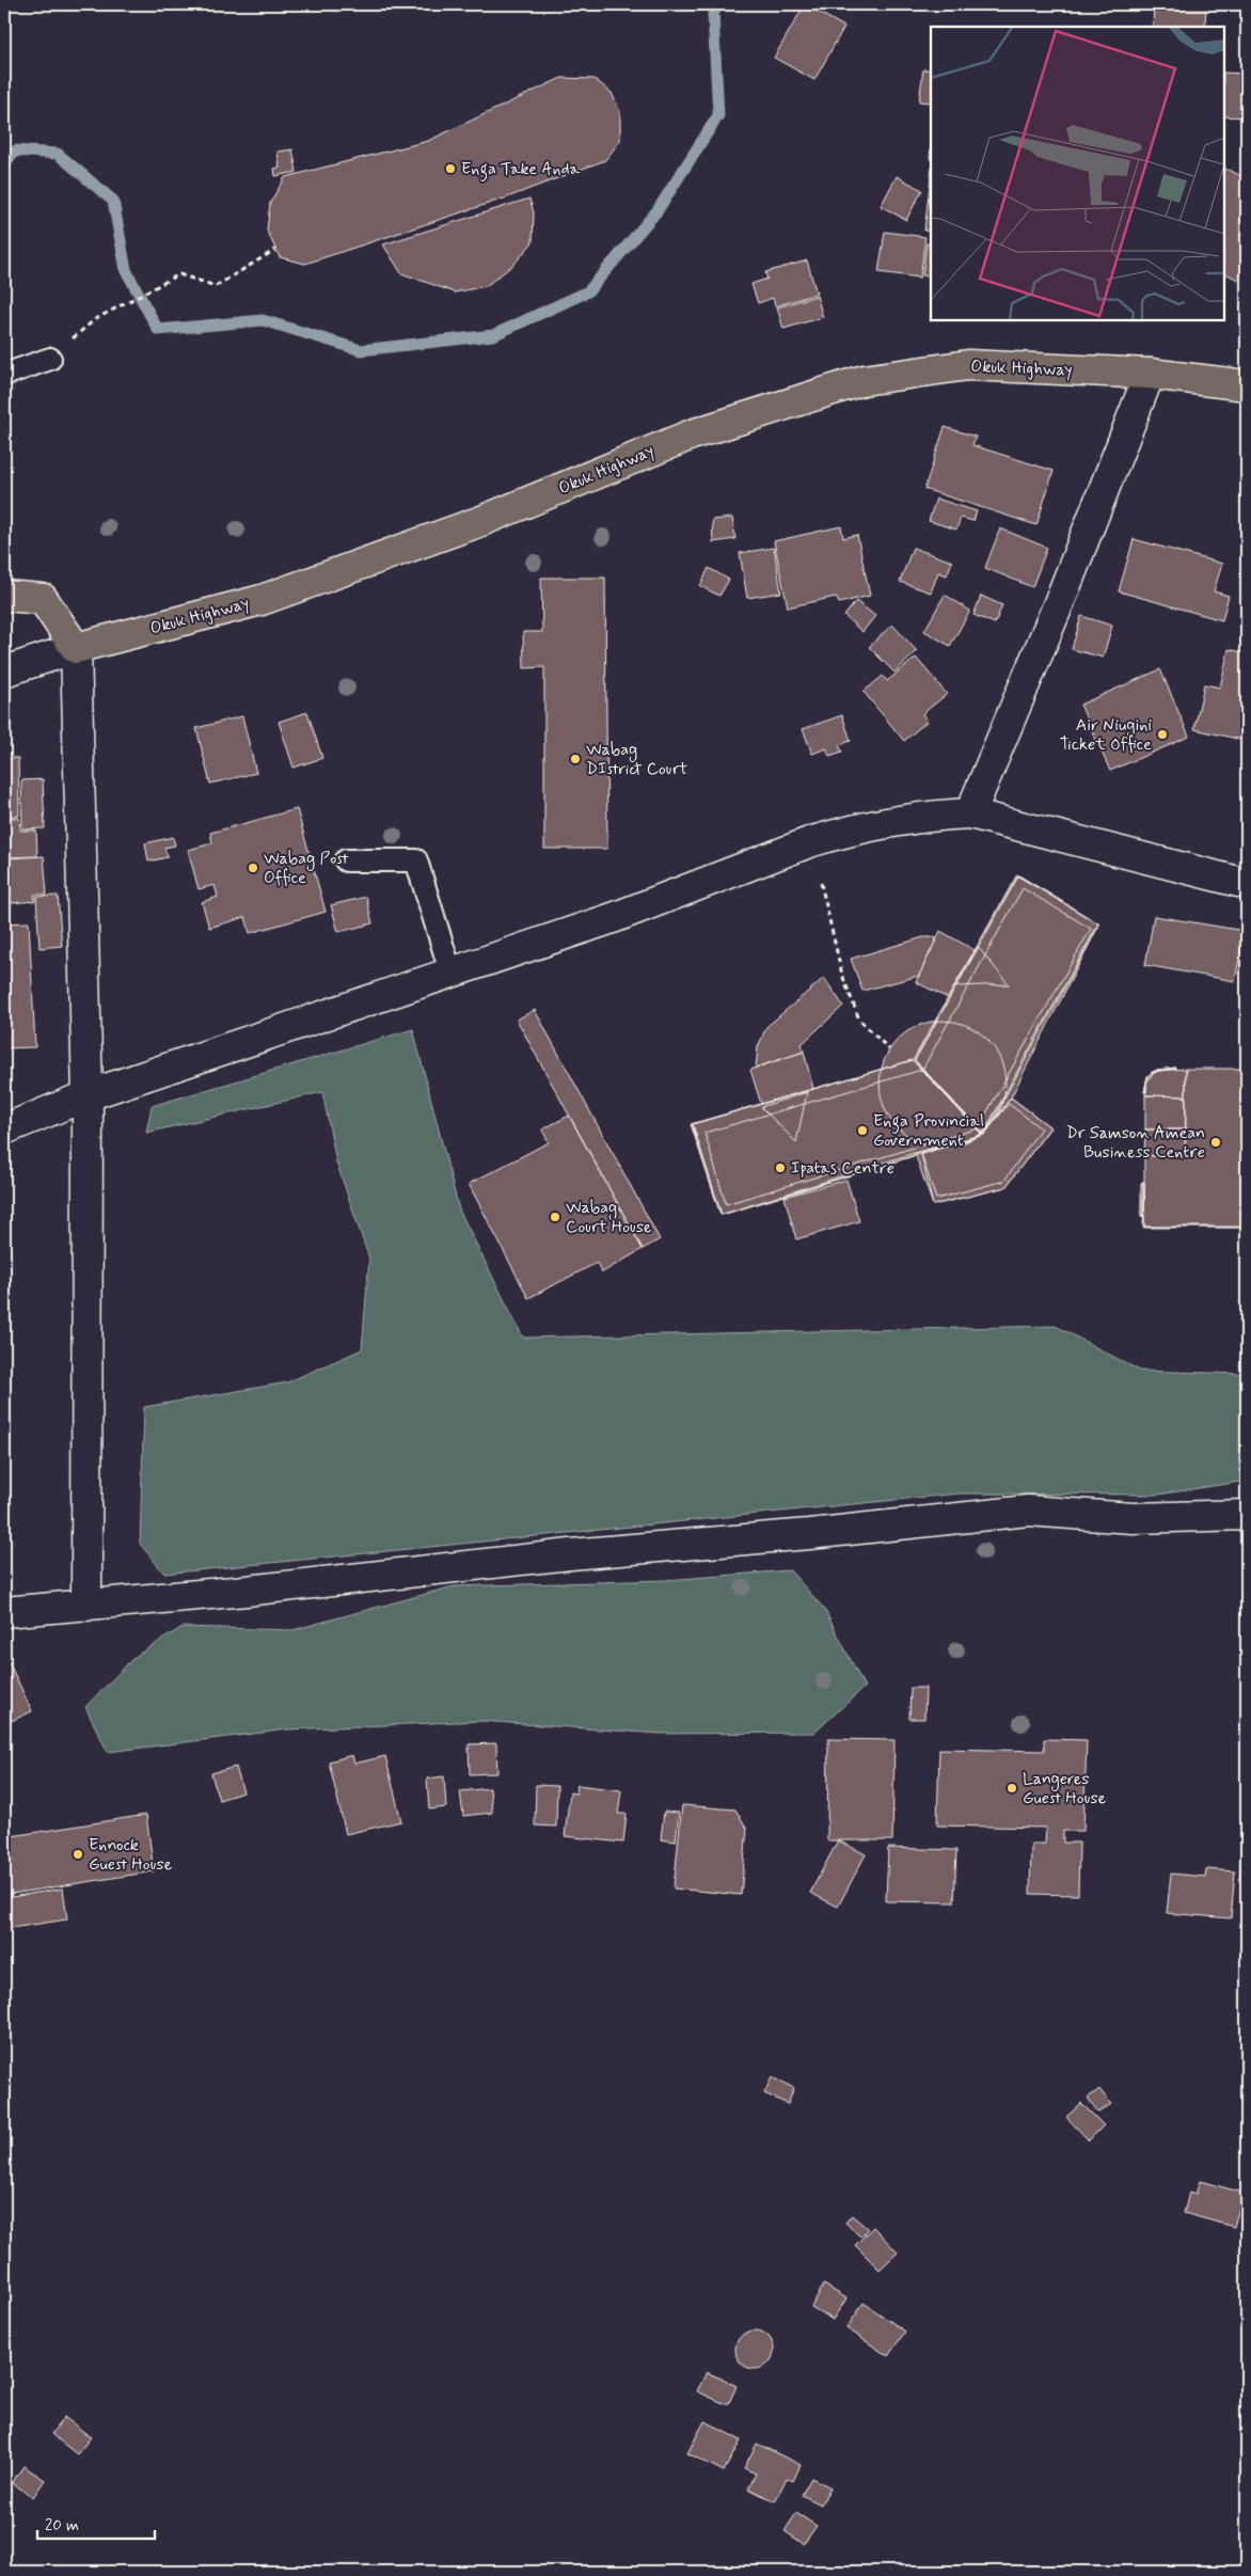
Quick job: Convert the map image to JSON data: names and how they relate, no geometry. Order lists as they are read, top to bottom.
{
  "streets": {
    "main road": ["Okuk Highway"]
  },
  "places": [
    "Enga Take Anda",
    "Air Niugini Ticket Office",
    "Wabag DIstrict Court",
    "Wabag Post Office",
    "Enga Provincial Government",
    "Dr Samson Amean Business Centre",
    "Ipatas Centre",
    "Wabag Court House",
    "Langeres Guest House",
    "Ennock Guest House"
  ],
  "scale_bar": "20 m"
}
